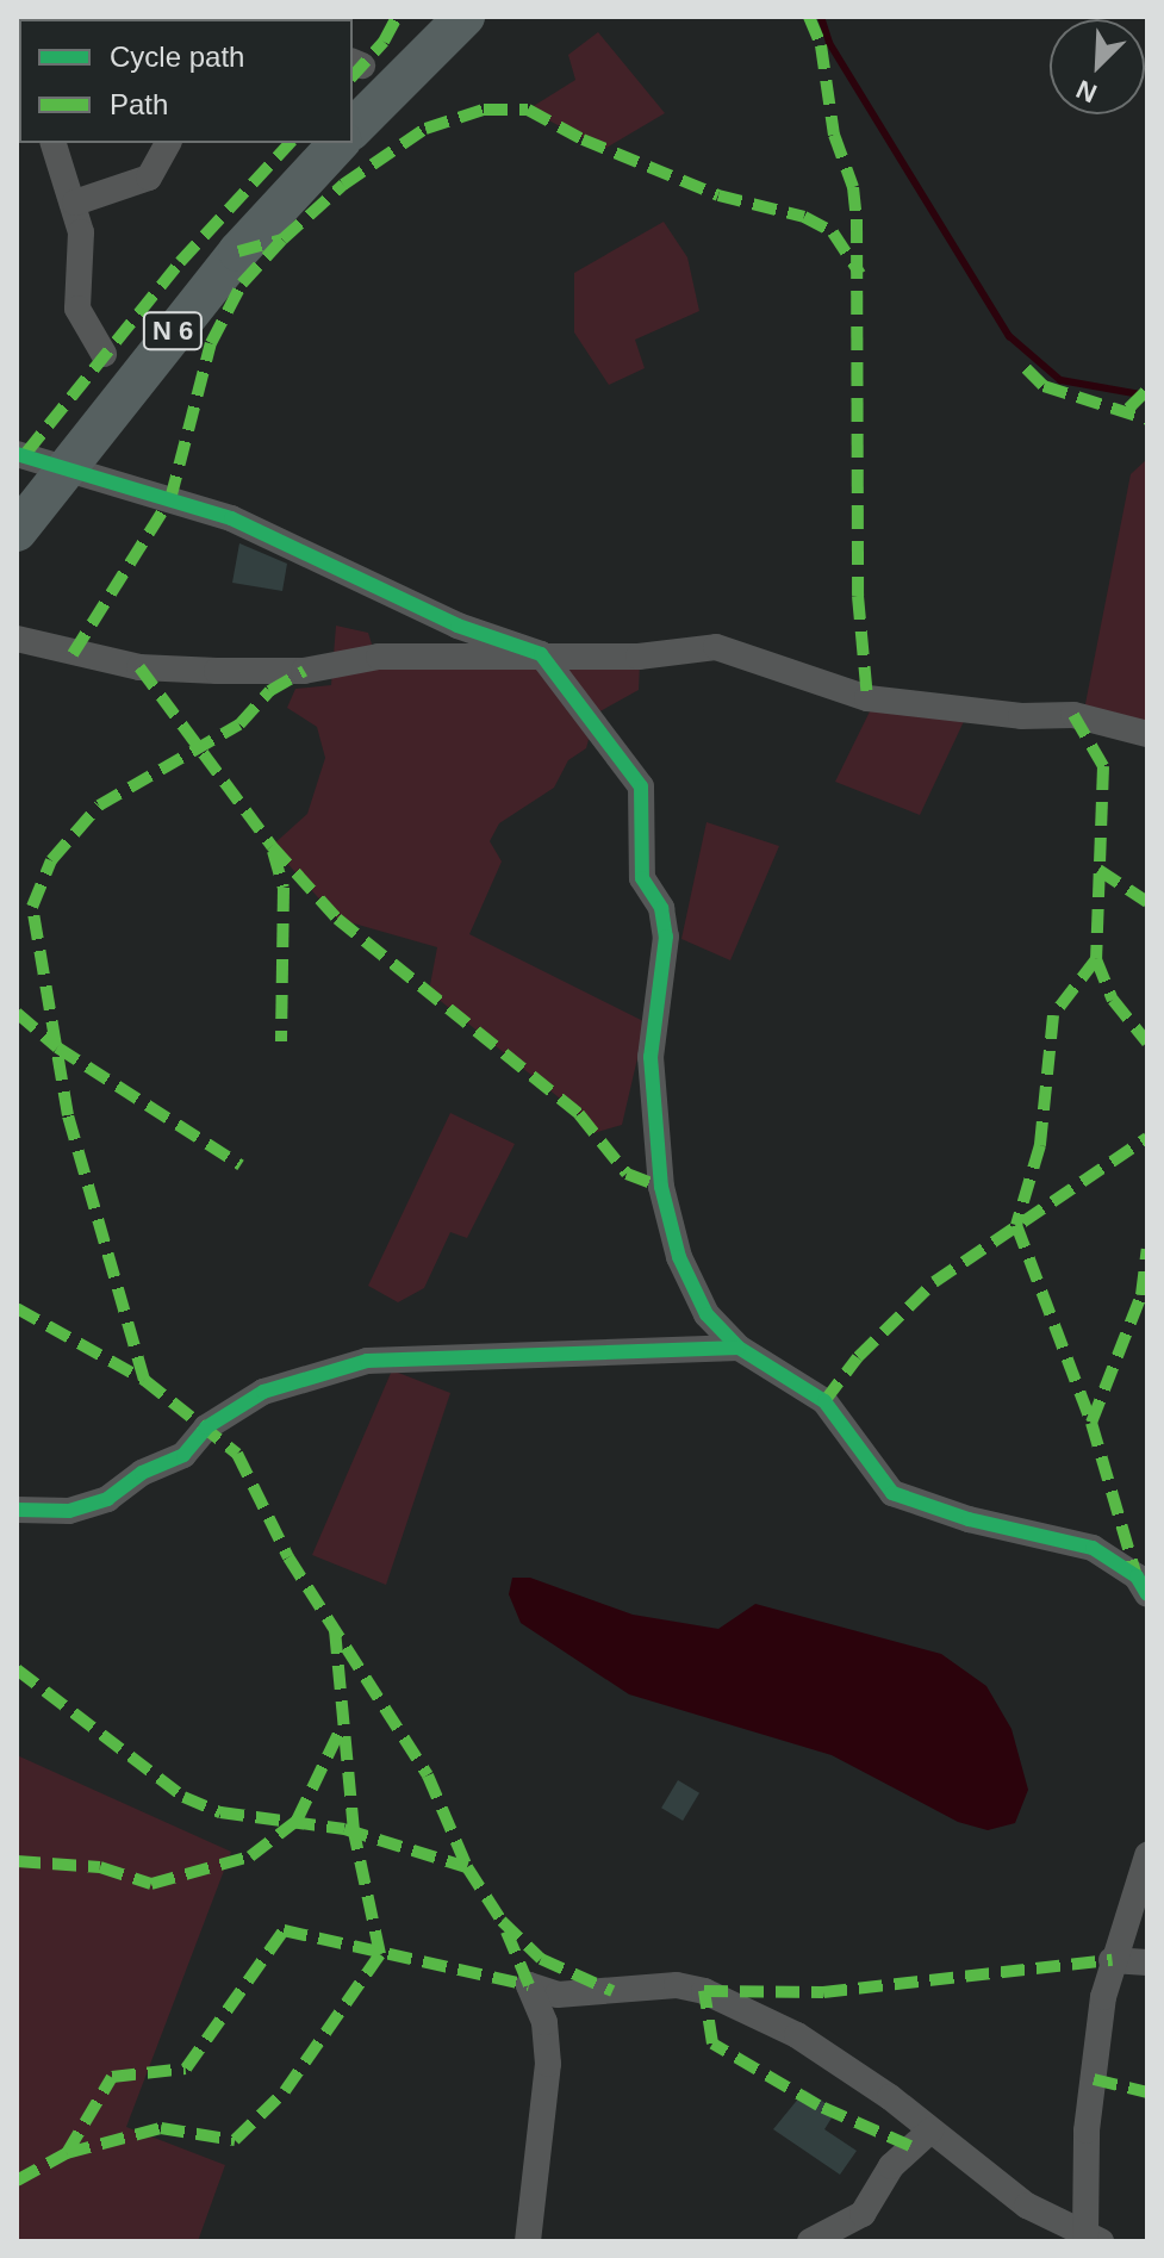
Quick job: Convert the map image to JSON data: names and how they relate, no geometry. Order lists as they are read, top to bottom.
{
  "streets": {
    "main road": ["N 6"]
  },
  "legend": ["Cycle path", "Path"],
  "north": "bottom left"
}
